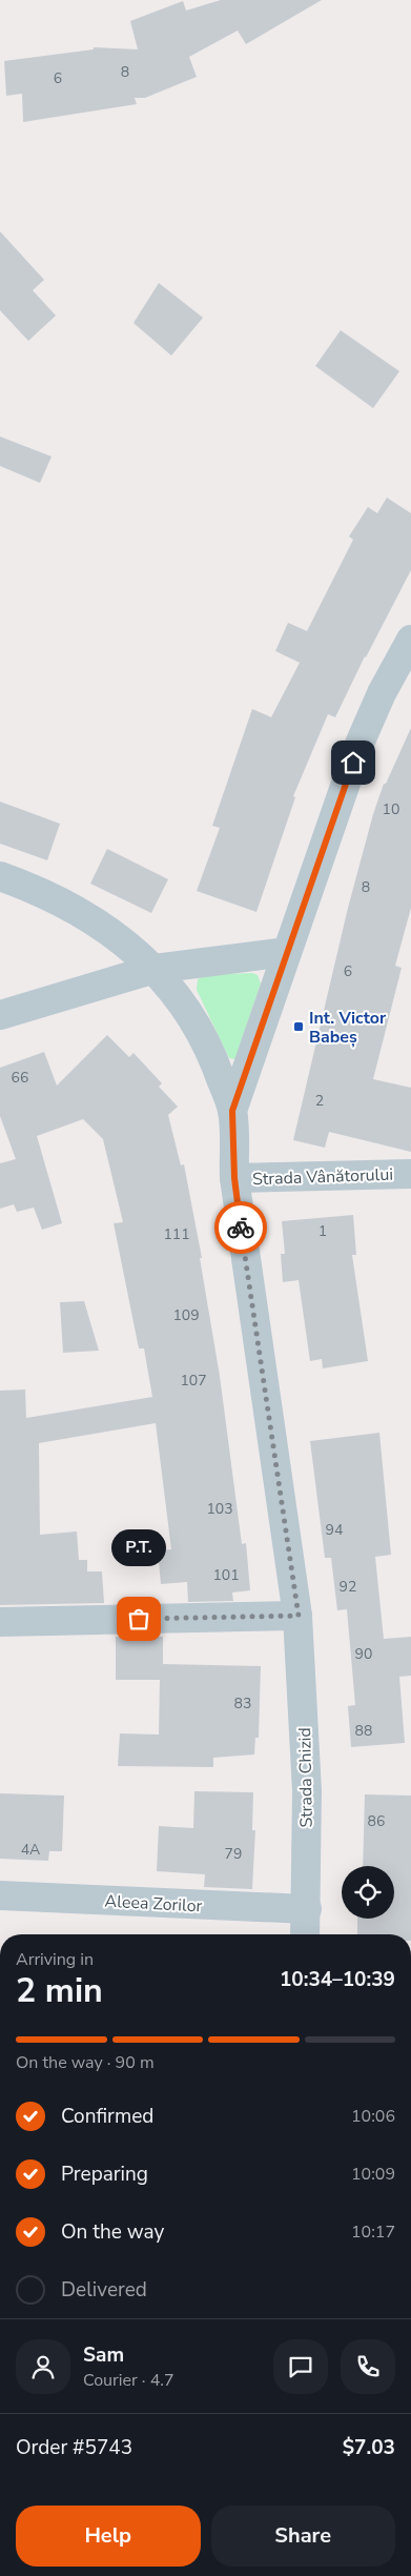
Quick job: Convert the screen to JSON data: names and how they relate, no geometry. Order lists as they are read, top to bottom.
{
  "streets": {
    "street": ["Strada Vânătorului", "Strada Chizid", "Aleea Zorilor"]
  },
  "crossings": [
    ["Strada Vânătorului", "Strada Chizid"],
    ["Strada Chizid", "Aleea Zorilor"]
  ],
  "places": {
    "transit": ["Int. Victor Babeș"],
    "other": ["P.T."]
  },
  "house_numbers": [
    "8",
    "6",
    "10",
    "8",
    "6",
    "66",
    "2",
    "1",
    "111",
    "109",
    "107",
    "103",
    "94",
    "101",
    "92",
    "90",
    "83",
    "88",
    "86",
    "4A",
    "79"
  ],
  "page": {
    "bubble": "P.T.",
    "heading": ["2 min", "Arriving in", "10:34–10:39"],
    "panel": [
      "Sam",
      "Courier · 4.7",
      "Order #5743",
      "$7.03"
    ],
    "bar": "On the way · 90 m",
    "list": [
      ["Confirmed", "10:06"],
      ["Preparing", "10:09"],
      ["On the way", "10:17"],
      "Delivered"
    ],
    "buttons": ["Help", "Share"]
  }
}
